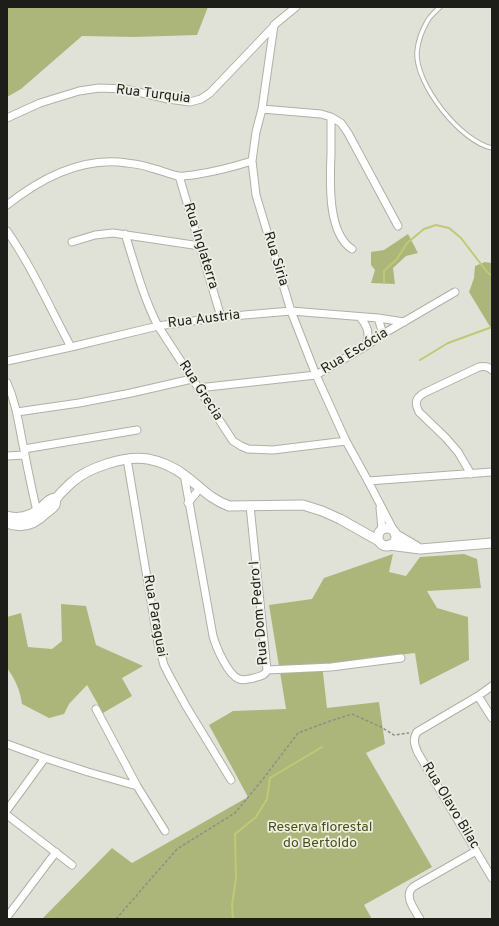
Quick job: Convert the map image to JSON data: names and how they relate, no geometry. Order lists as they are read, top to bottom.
{
  "streets": {
    "street": [
      "Rua Turquia",
      "Rua Inglaterra",
      "Rua Siria",
      "Rua Austria",
      "Rua Escócia",
      "Rua Grecia",
      "Rua Dom Pedro I",
      "Rua Paraguai",
      "Rua Olavo Bilac"
    ]
  },
  "crossings": [
    ["Rua Turquia", "Rua Siria"],
    ["Rua Inglaterra", "Rua Austria"],
    ["Rua Siria", "Rua Austria"],
    ["Rua Siria", "Rua Escócia"],
    ["Rua Siria", "Rua Grecia"],
    ["Rua Austria", "Rua Escócia"],
    ["Rua Austria", "Rua Grecia"],
    ["Rua Escócia", "Rua Grecia"]
  ],
  "parks": ["Reserva florestal do Bertoldo"]
}
